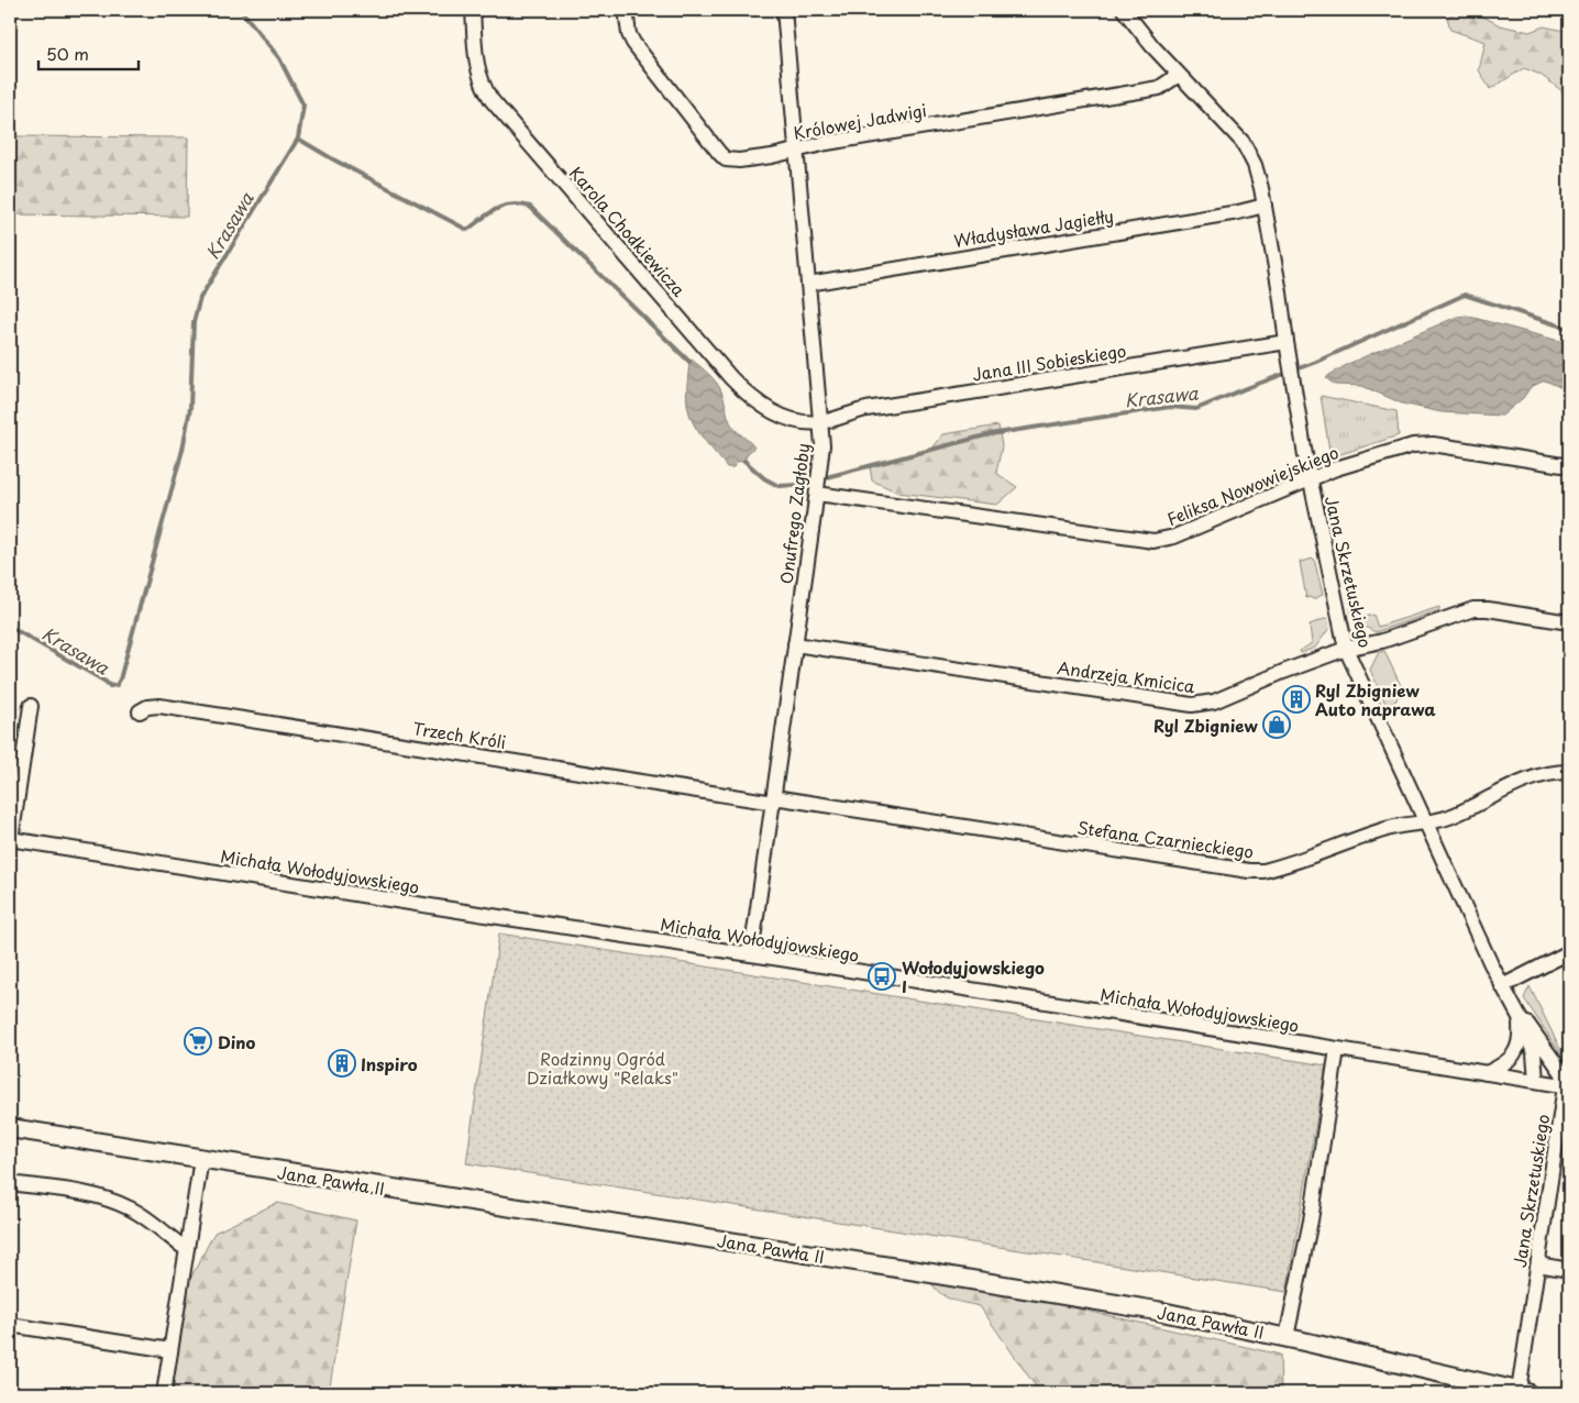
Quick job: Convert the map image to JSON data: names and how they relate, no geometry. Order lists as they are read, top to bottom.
{
  "streets": {
    "main road": ["Jana Pawła II"],
    "street": [
      "Królowej Jadwigi",
      "Władysława Jagiełły",
      "Karola Chodkiewicza",
      "Jana III Sobieskiego",
      "Feliksa Nowowiejskiego",
      "Onufrego Zagłoby",
      "Jana Skrzetuskiego",
      "Andrzeja Kmicica",
      "Trzech Króli",
      "Stefana Czarnieckiego",
      "Michała Wołodyjowskiego"
    ]
  },
  "crossings": [
    ["Królowej Jadwigi", "Onufrego Zagłoby"],
    ["Królowej Jadwigi", "Jana Skrzetuskiego"],
    ["Władysława Jagiełły", "Onufrego Zagłoby"],
    ["Władysława Jagiełły", "Jana Skrzetuskiego"],
    ["Karola Chodkiewicza", "Jana III Sobieskiego"],
    ["Karola Chodkiewicza", "Onufrego Zagłoby"],
    ["Jana III Sobieskiego", "Onufrego Zagłoby"],
    ["Jana III Sobieskiego", "Jana Skrzetuskiego"],
    ["Feliksa Nowowiejskiego", "Onufrego Zagłoby"],
    ["Feliksa Nowowiejskiego", "Jana Skrzetuskiego"],
    ["Onufrego Zagłoby", "Andrzeja Kmicica"],
    ["Onufrego Zagłoby", "Trzech Króli"],
    ["Onufrego Zagłoby", "Stefana Czarnieckiego"],
    ["Onufrego Zagłoby", "Michała Wołodyjowskiego"],
    ["Jana Skrzetuskiego", "Andrzeja Kmicica"],
    ["Jana Skrzetuskiego", "Stefana Czarnieckiego"],
    ["Jana Skrzetuskiego", "Michała Wołodyjowskiego"],
    ["Jana Skrzetuskiego", "Jana Pawła II"],
    ["Trzech Króli", "Stefana Czarnieckiego"]
  ],
  "water": ["Krasawa"],
  "parks": ["Rodzinny Ogród Działkowy \"Relaks\""],
  "places": {
    "building": ["Ryl Zbigniew Auto naprawa", "Inspiro"],
    "shop": ["Ryl Zbigniew"],
    "bus stop": ["Wołodyjowskiego I"],
    "supermarket": ["Dino"]
  },
  "scale_bar": "50 m"
}
